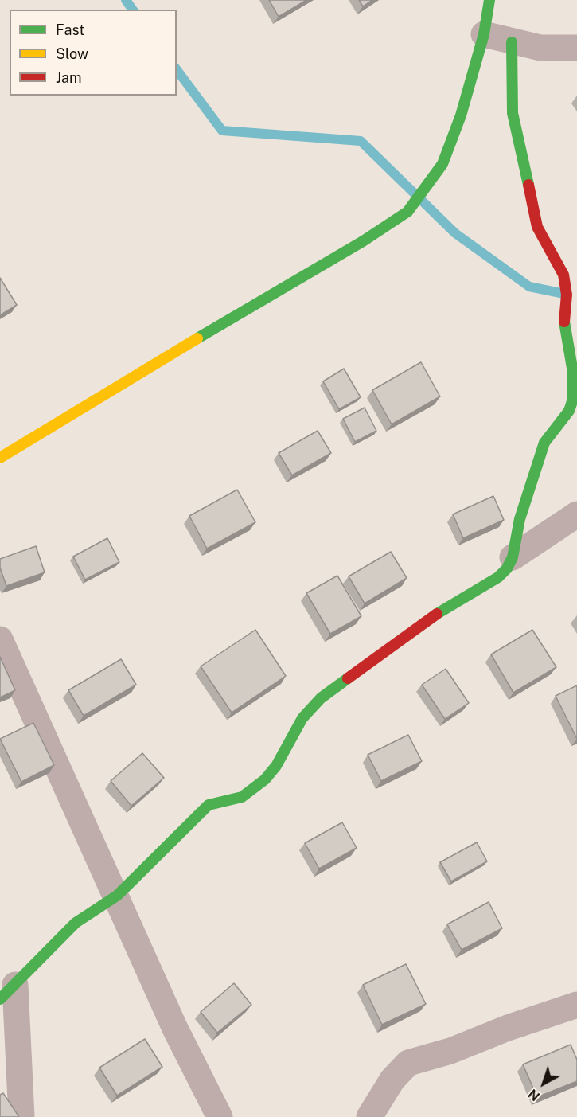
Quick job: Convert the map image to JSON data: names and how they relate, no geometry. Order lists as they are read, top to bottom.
{
  "legend": ["Fast", "Slow", "Jam"],
  "north": "bottom left"
}
